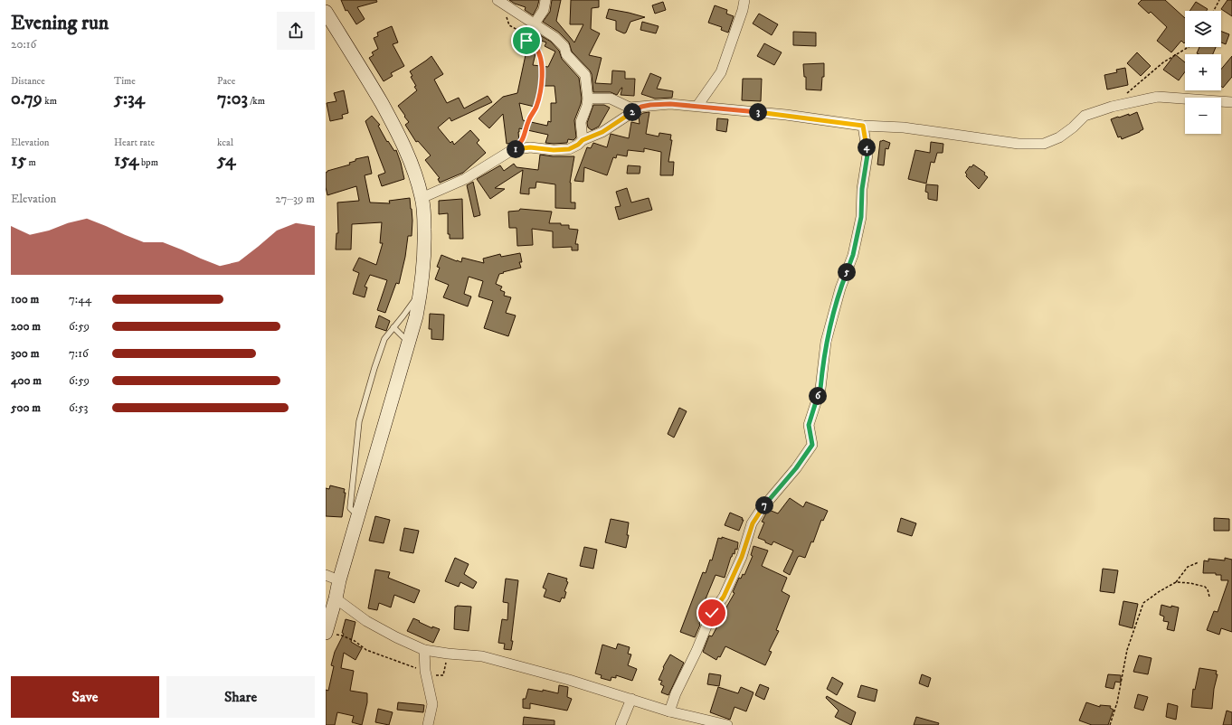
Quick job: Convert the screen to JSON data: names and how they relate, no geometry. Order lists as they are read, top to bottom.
{
  "page": {
    "heading": ["Evening run", "20:16"],
    "map_buttons": ["+", "−"],
    "stats": [
      ["Distance", "0.79 km"],
      ["Time", "5:34"],
      ["Pace", "7:03 /km"],
      ["Elevation", "15 m"],
      ["Heart rate", "154 bpm"],
      ["kcal", "54"]
    ],
    "pins": [
      "2",
      "3",
      "4",
      "1",
      "5",
      "6",
      "7"
    ],
    "chart": ["Elevation", "27–39 m"],
    "list": [
      {
        "name": "100 m",
        "note": "7:44"
      },
      {
        "name": "200 m",
        "note": "6:59"
      },
      {
        "name": "300 m",
        "note": "7:16"
      },
      {
        "name": "400 m",
        "note": "6:59"
      },
      {
        "name": "500 m",
        "note": "6:53"
      }
    ],
    "buttons": ["Save", "Share"]
  }
}
